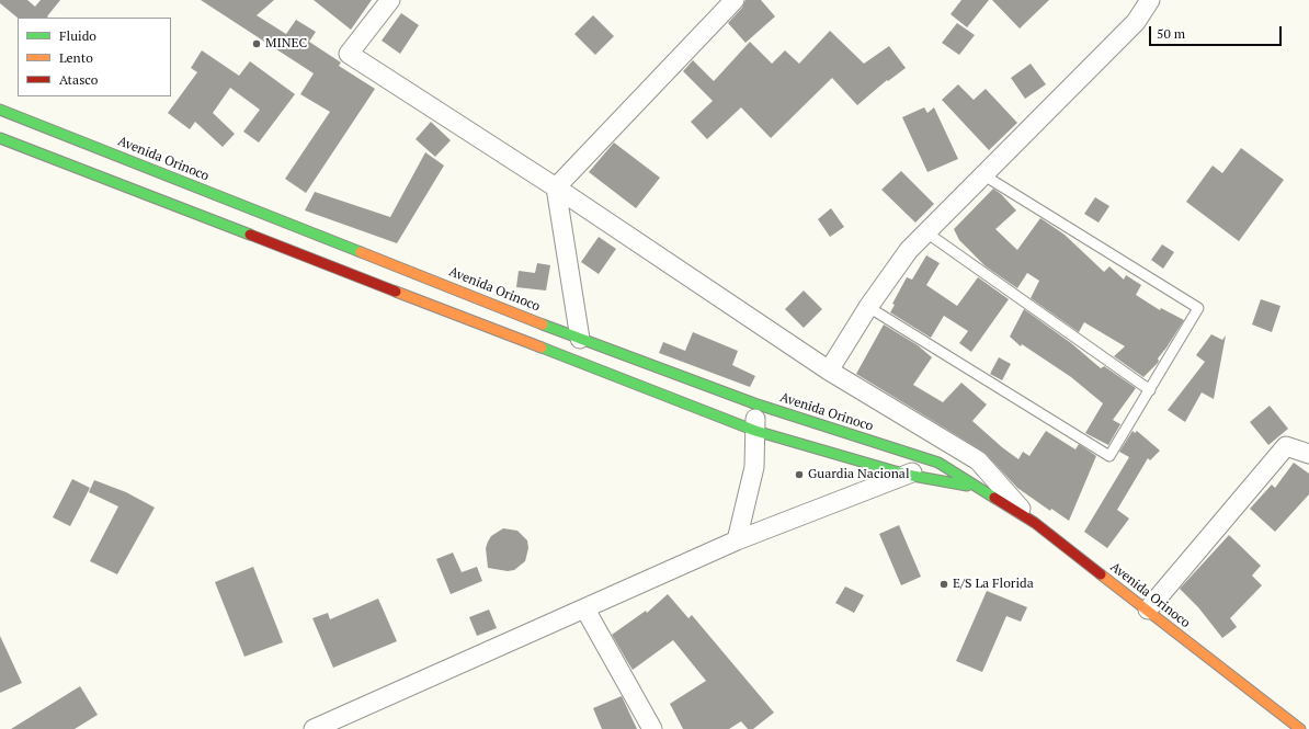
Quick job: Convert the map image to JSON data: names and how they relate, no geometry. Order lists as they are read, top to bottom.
{
  "streets": {
    "street": ["Avenida Orinoco"]
  },
  "places": ["MINEC", "Guardia Nacional", "E/S La Florida"],
  "legend": ["Fluido", "Lento", "Atasco"],
  "scale_bar": "50 m"
}
